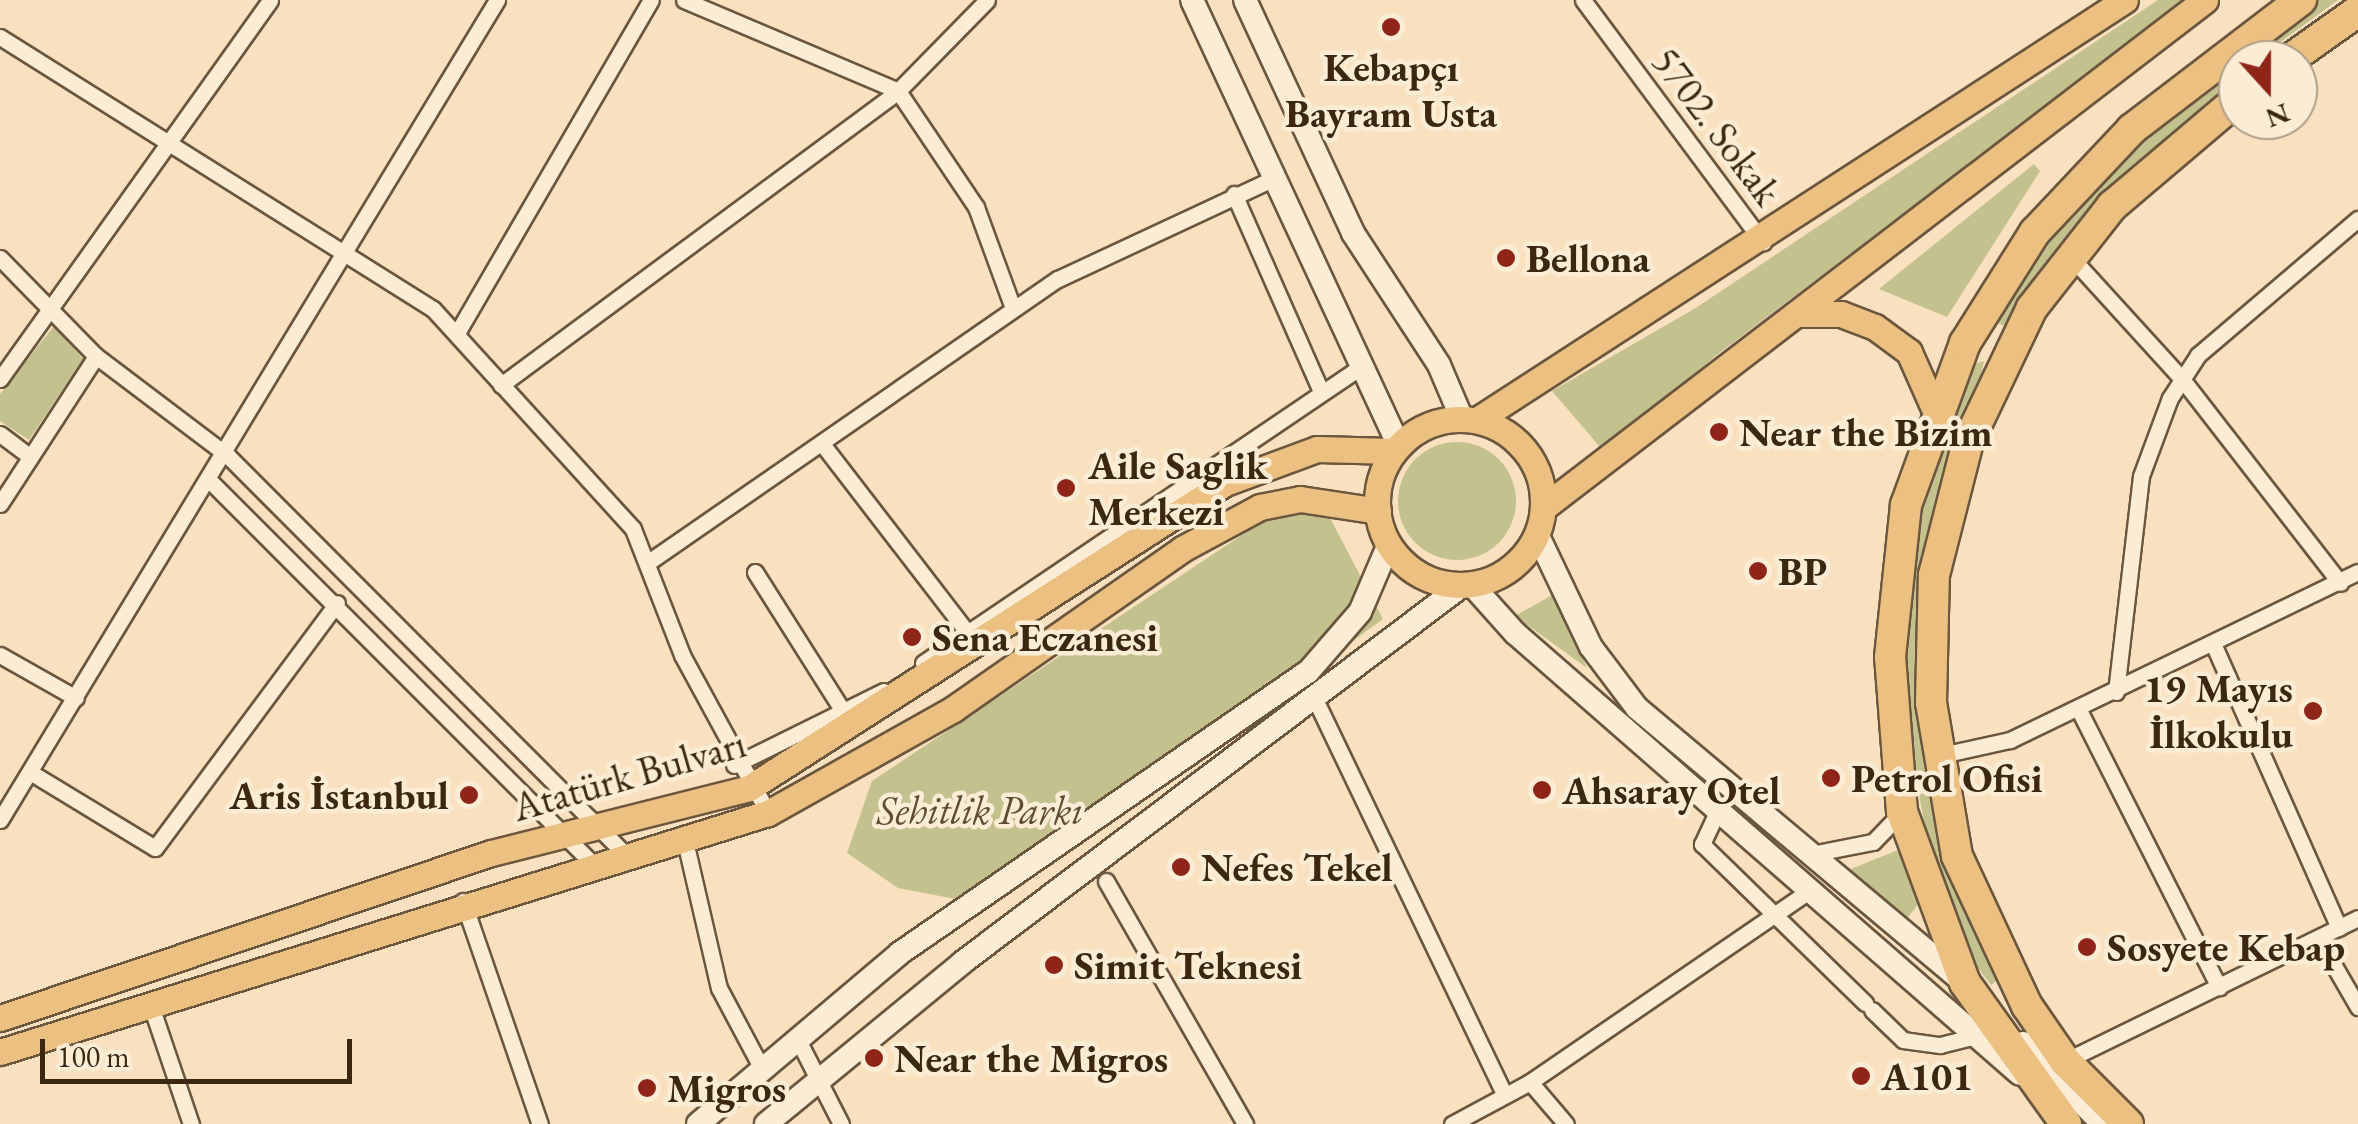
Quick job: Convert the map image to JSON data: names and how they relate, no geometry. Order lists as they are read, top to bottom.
{
  "streets": {
    "main road": ["Atatürk Bulvarı"],
    "street": ["5702. Sokak"]
  },
  "parks": ["Sehitlik Parkı"],
  "places": [
    "Kebapçı Bayram Usta",
    "Bellona",
    "Near the Bizim",
    "Aile Saglik Merkezi",
    "BP",
    "Sena Eczanesi",
    "19 Mayıs İlkokulu",
    "Petrol Ofisi",
    "Ahsaray Otel",
    "Aris İstanbul",
    "Nefes Tekel",
    "Sosyete Kebap",
    "Simit Teknesi",
    "Near the Migros",
    "A101",
    "Migros"
  ],
  "scale_bar": "100 m",
  "north": "bottom"
}
